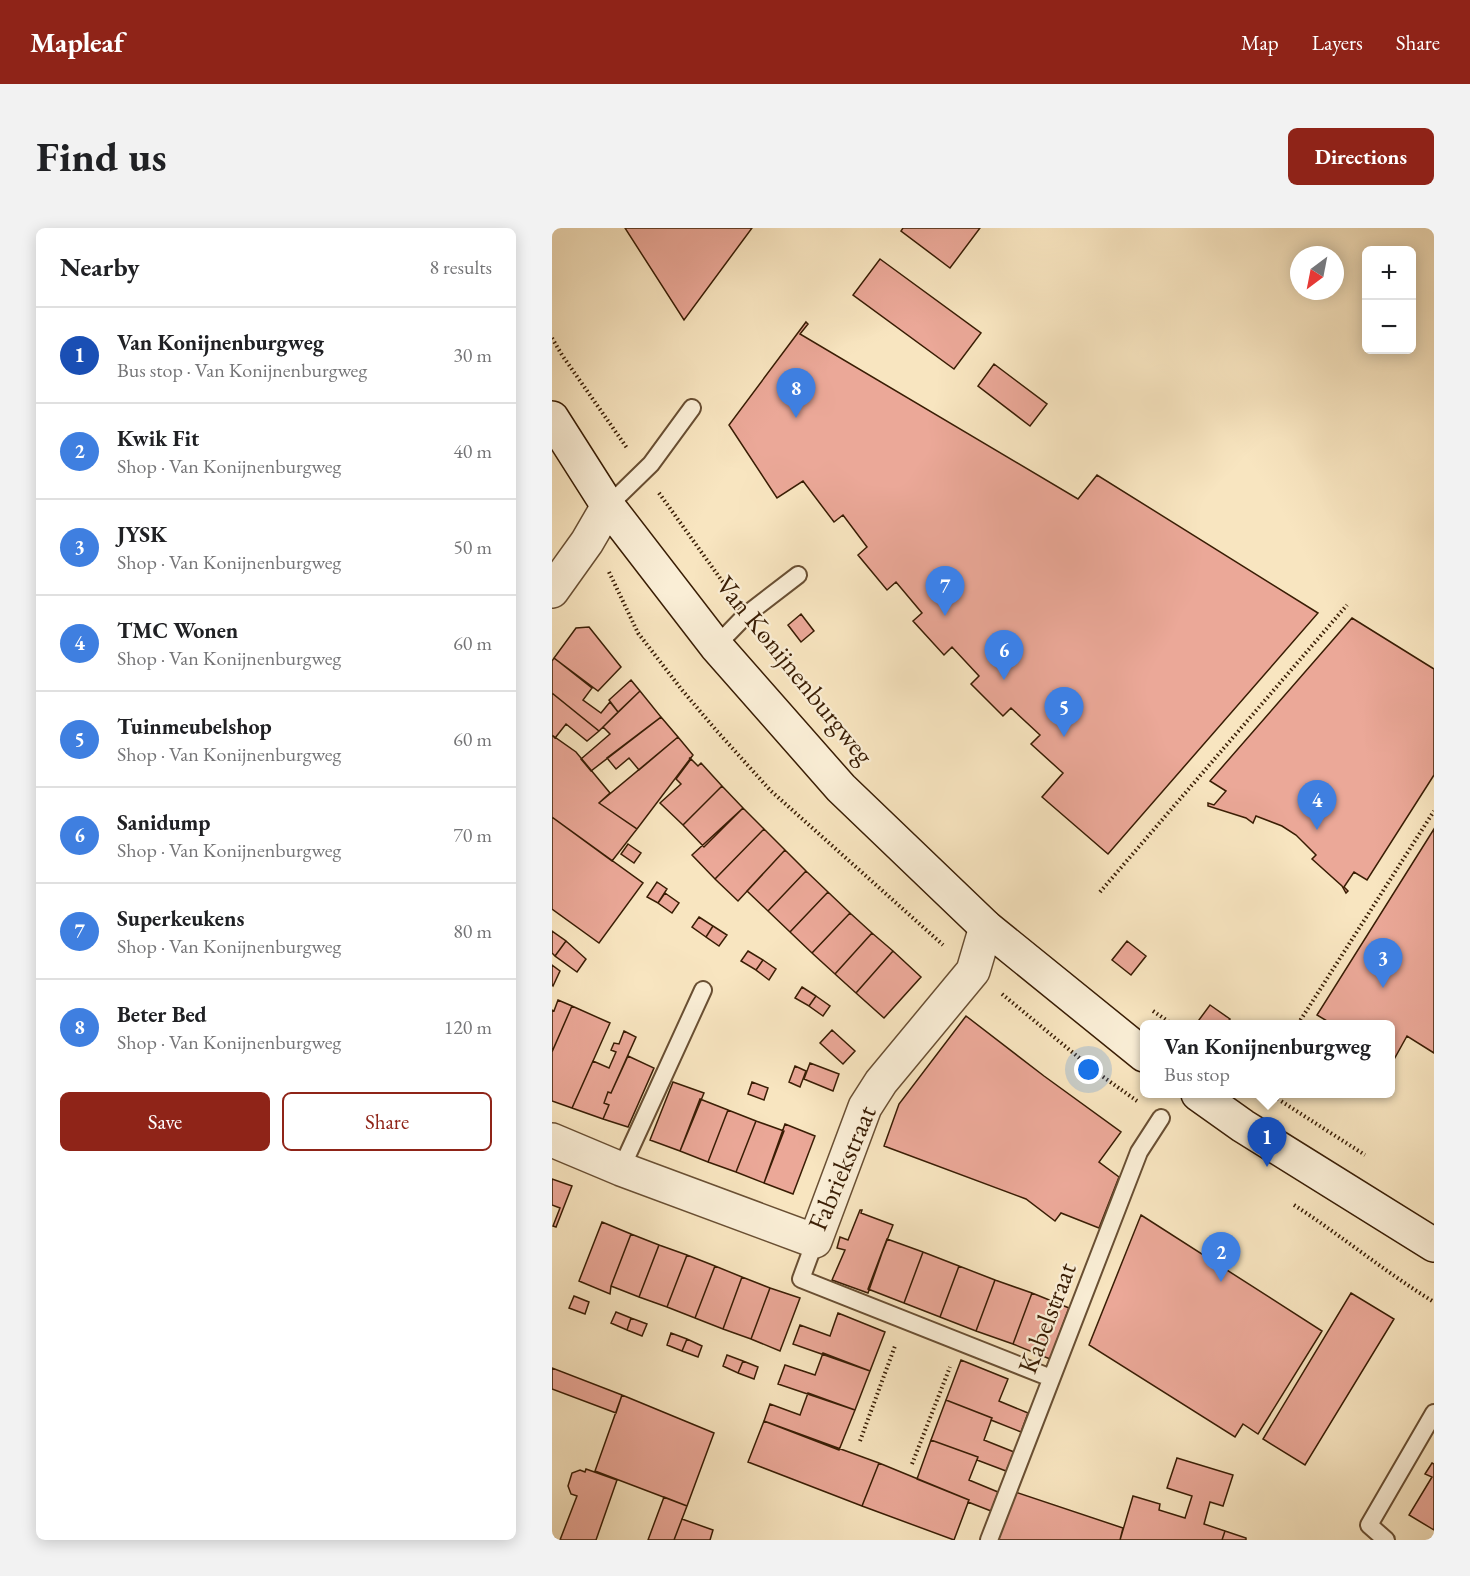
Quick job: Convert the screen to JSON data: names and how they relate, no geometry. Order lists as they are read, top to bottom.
{
  "streets": {
    "main road": ["Van Konijnenburgweg", "Fabriekstraat"],
    "lane": ["Kabelstraat"]
  },
  "crossings": [
    ["Van Konijnenburgweg", "Fabriekstraat"]
  ],
  "north": "bottom left",
  "page": {
    "header": "Mapleaf",
    "nav": ["Map", "Layers", "Share"],
    "buttons": [
      "Directions",
      ["Save", "Share"]
    ],
    "title": "Find us",
    "heading": ["Nearby", "8 results"],
    "map_buttons": ["+", "−"],
    "list": [
      {
        "mark": "1",
        "name": "Van Konijnenburgweg",
        "note": "Bus stop · Van Konijnenburgweg",
        "value": "30 m"
      },
      {
        "mark": "2",
        "name": "Kwik Fit",
        "note": "Shop · Van Konijnenburgweg",
        "value": "40 m"
      },
      {
        "mark": "3",
        "name": "JYSK",
        "note": "Shop · Van Konijnenburgweg",
        "value": "50 m"
      },
      {
        "mark": "4",
        "name": "TMC Wonen",
        "note": "Shop · Van Konijnenburgweg",
        "value": "60 m"
      },
      {
        "mark": "5",
        "name": "Tuinmeubelshop",
        "note": "Shop · Van Konijnenburgweg",
        "value": "60 m"
      },
      {
        "mark": "6",
        "name": "Sanidump",
        "note": "Shop · Van Konijnenburgweg",
        "value": "70 m"
      },
      {
        "mark": "7",
        "name": "Superkeukens",
        "note": "Shop · Van Konijnenburgweg",
        "value": "80 m"
      },
      {
        "mark": "8",
        "name": "Beter Bed",
        "note": "Shop · Van Konijnenburgweg",
        "value": "120 m"
      }
    ],
    "pins": [
      "8",
      "7",
      "6",
      "5",
      "4",
      "3",
      "1",
      "2"
    ],
    "popup": ["Van Konijnenburgweg", "Bus stop"]
  }
}
